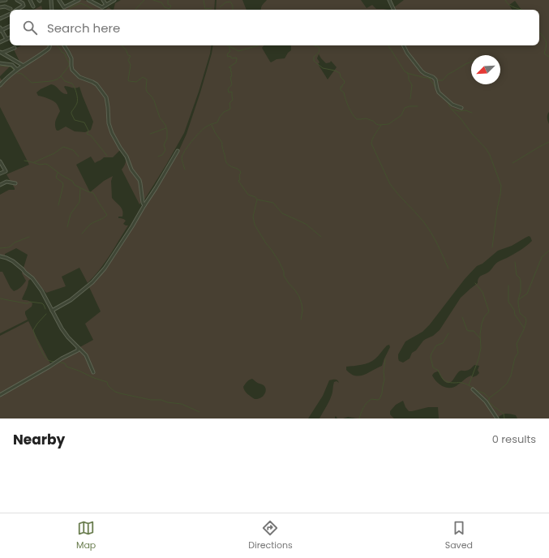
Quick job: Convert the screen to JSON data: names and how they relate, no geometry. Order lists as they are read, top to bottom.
{
  "north": "bottom left",
  "page": {
    "search": "Search here",
    "heading": ["Nearby", "0 results"],
    "nav": ["Map", "Directions", "Saved"]
  }
}
